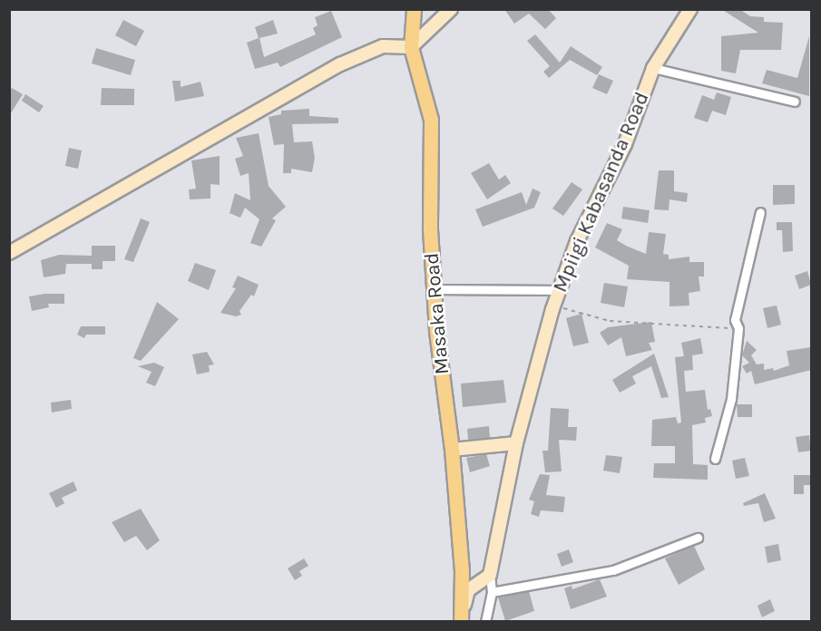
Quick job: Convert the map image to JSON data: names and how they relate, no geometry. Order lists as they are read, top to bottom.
{
  "streets": {
    "main road": ["Mpiigi Kabasanda Road", "Masaka Road"]
  }
}
